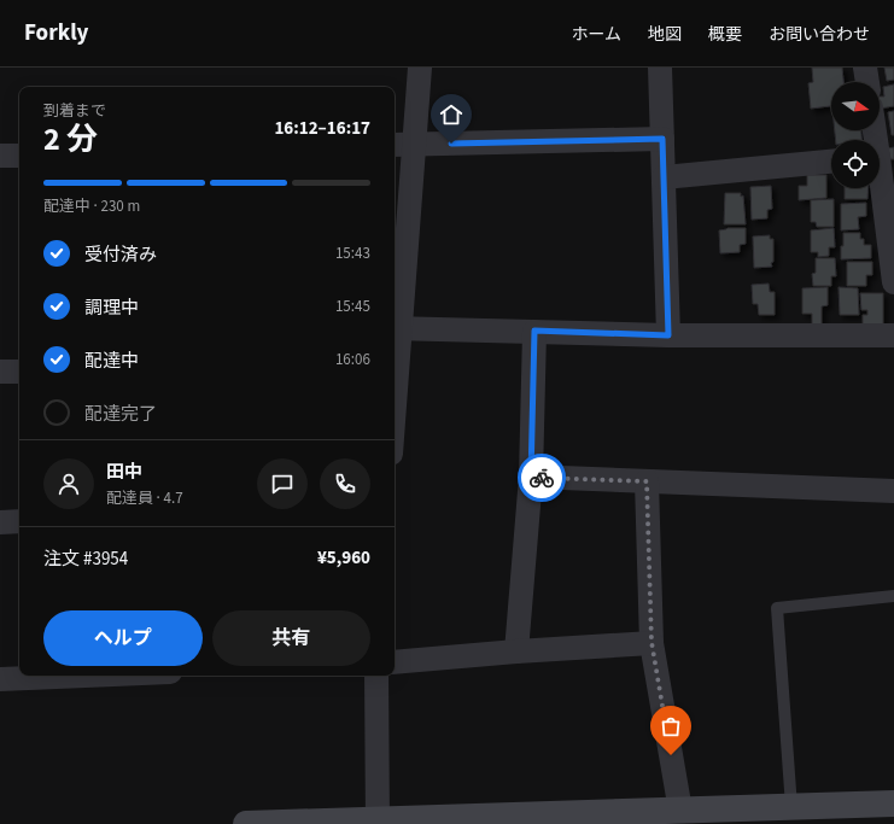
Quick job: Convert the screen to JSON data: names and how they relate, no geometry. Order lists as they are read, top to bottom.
{
  "north": "right",
  "page": {
    "header": "Forkly",
    "nav": [
      "ホーム",
      "地図",
      "概要",
      "お問い合わせ"
    ],
    "heading": ["2 分", "到着まで", "16:12–16:17"],
    "panel": [
      "田中",
      "配達員 · 4.7",
      "注文 #3954",
      "¥5,960"
    ],
    "bar": "配達中 · 230 m",
    "list": [
      ["受付済み", "15:43"],
      ["調理中", "15:45"],
      ["配達中", "16:06"],
      "配達完了"
    ],
    "buttons": ["ヘルプ", "共有"]
  }
}
